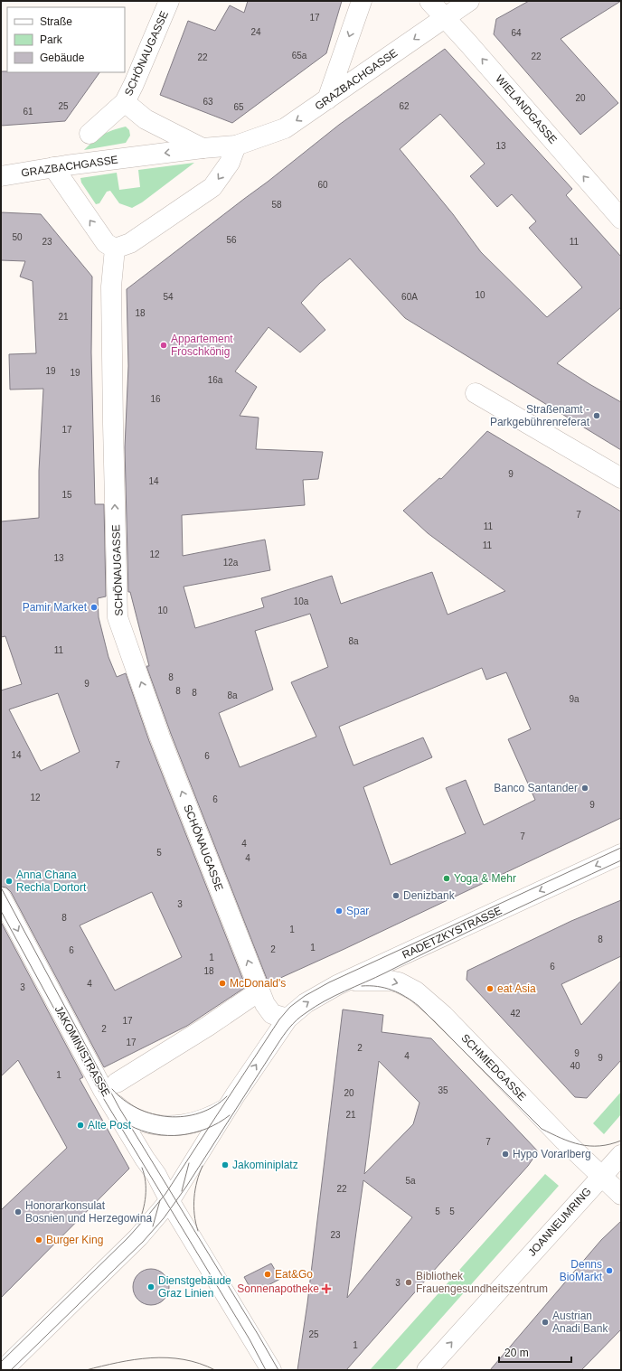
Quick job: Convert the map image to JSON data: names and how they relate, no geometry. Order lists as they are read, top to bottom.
{
  "streets": {
    "street": [
      "SCHÖNAUGASSE",
      "GRAZBACHGASSE",
      "WIELANDGASSE",
      "RADETZKYSTRASSE",
      "JAKOMINISTRASSE",
      "SCHMIEDGASSE",
      "JOANNEUMRING"
    ]
  },
  "crossings": [
    ["SCHÖNAUGASSE", "RADETZKYSTRASSE"],
    ["GRAZBACHGASSE", "WIELANDGASSE"],
    ["RADETZKYSTRASSE", "SCHMIEDGASSE"],
    ["SCHMIEDGASSE", "JOANNEUMRING"]
  ],
  "one_way": [
    "SCHÖNAUGASSE",
    "GRAZBACHGASSE",
    "WIELANDGASSE",
    "JAKOMINISTRASSE",
    "SCHMIEDGASSE",
    "JOANNEUMRING"
  ],
  "places": {
    "other": [
      "Appartement Froschkönig",
      "Straßenamt - Parkgebührenreferat",
      "Pamir Market",
      "Banco Santander",
      "Yoga & Mehr",
      "Anna Chana Rechla Dortort",
      "Denizbank",
      "Spar",
      "McDonald's",
      "eat Asia",
      "Alte Post",
      "Hypo Vorarlberg",
      "Jakominiplatz",
      "Honorarkonsulat Bosnien und Herzegowina",
      "Burger King",
      "Denns BioMarkt",
      "Eat&Go",
      "Bibliothek Frauengesundheitszentrum",
      "Dienstgebäude Graz Linien",
      "Austrian Anadi Bank"
    ],
    "health": ["Sonnenapotheke"]
  },
  "house_numbers": [
    "17",
    "24",
    "64",
    "65a",
    "22",
    "22",
    "20",
    "63",
    "25",
    "62",
    "65",
    "61",
    "13",
    "60",
    "58",
    "50",
    "56",
    "23",
    "11",
    "10",
    "54",
    "60A",
    "18",
    "21",
    "19",
    "19",
    "16a",
    "16",
    "17",
    "9",
    "14",
    "15",
    "7",
    "11",
    "11",
    "12",
    "13",
    "12a",
    "10a",
    "10",
    "8a",
    "11",
    "8",
    "9",
    "8",
    "8",
    "8a",
    "9a",
    "14",
    "6",
    "7",
    "12",
    "6",
    "9",
    "7",
    "4",
    "5",
    "4",
    "3",
    "8",
    "1",
    "8",
    "1",
    "2",
    "6",
    "1",
    "6",
    "18",
    "4",
    "3",
    "42",
    "17",
    "2",
    "17",
    "2",
    "9",
    "4",
    "9",
    "40",
    "1",
    "35",
    "20",
    "21",
    "7",
    "5a",
    "22",
    "5",
    "5",
    "23",
    "3",
    "25",
    "1"
  ],
  "legend": ["Straße", "Park", "Gebäude"],
  "scale_bar": "20 m"
}
